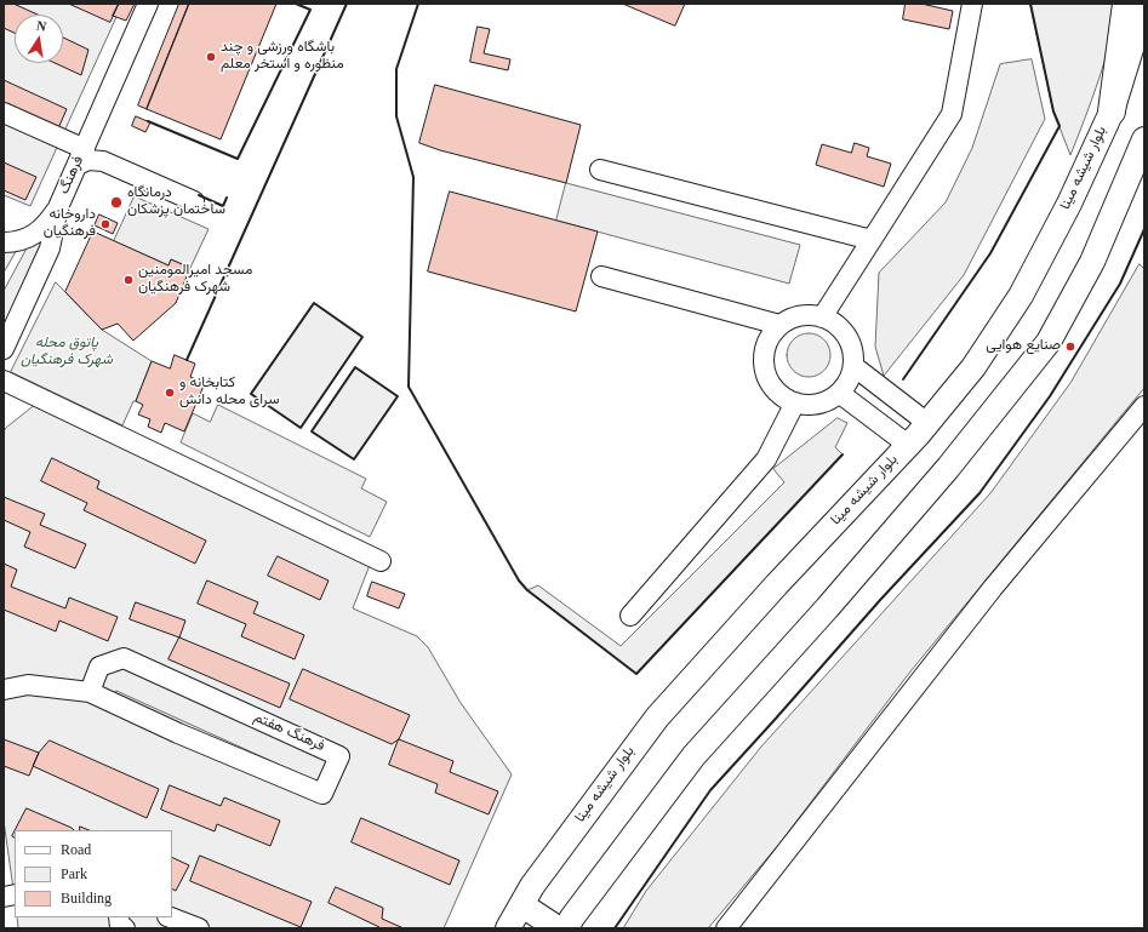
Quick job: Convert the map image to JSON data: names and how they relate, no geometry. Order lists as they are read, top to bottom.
{
  "streets": {
    "main road": ["بلوار شیشه مینا"],
    "street": ["فرهنگ", "فرهنگ هفتم"]
  },
  "parks": ["پاتوق محله شهرک فرهنگیان"],
  "places": [
    "باشگاه ورزشی و چند منظوره و استخر معلم",
    "درمانگاه ساختمان پزشکان",
    "داروخانه فرهنگیان",
    "مسجد امیرالمومنین شهرک فرهنگیان",
    "صنایع هوایی",
    "کتابخانه و سرای محله دانش"
  ],
  "legend": ["Road", "Park", "Building"],
  "north": "top"
}
